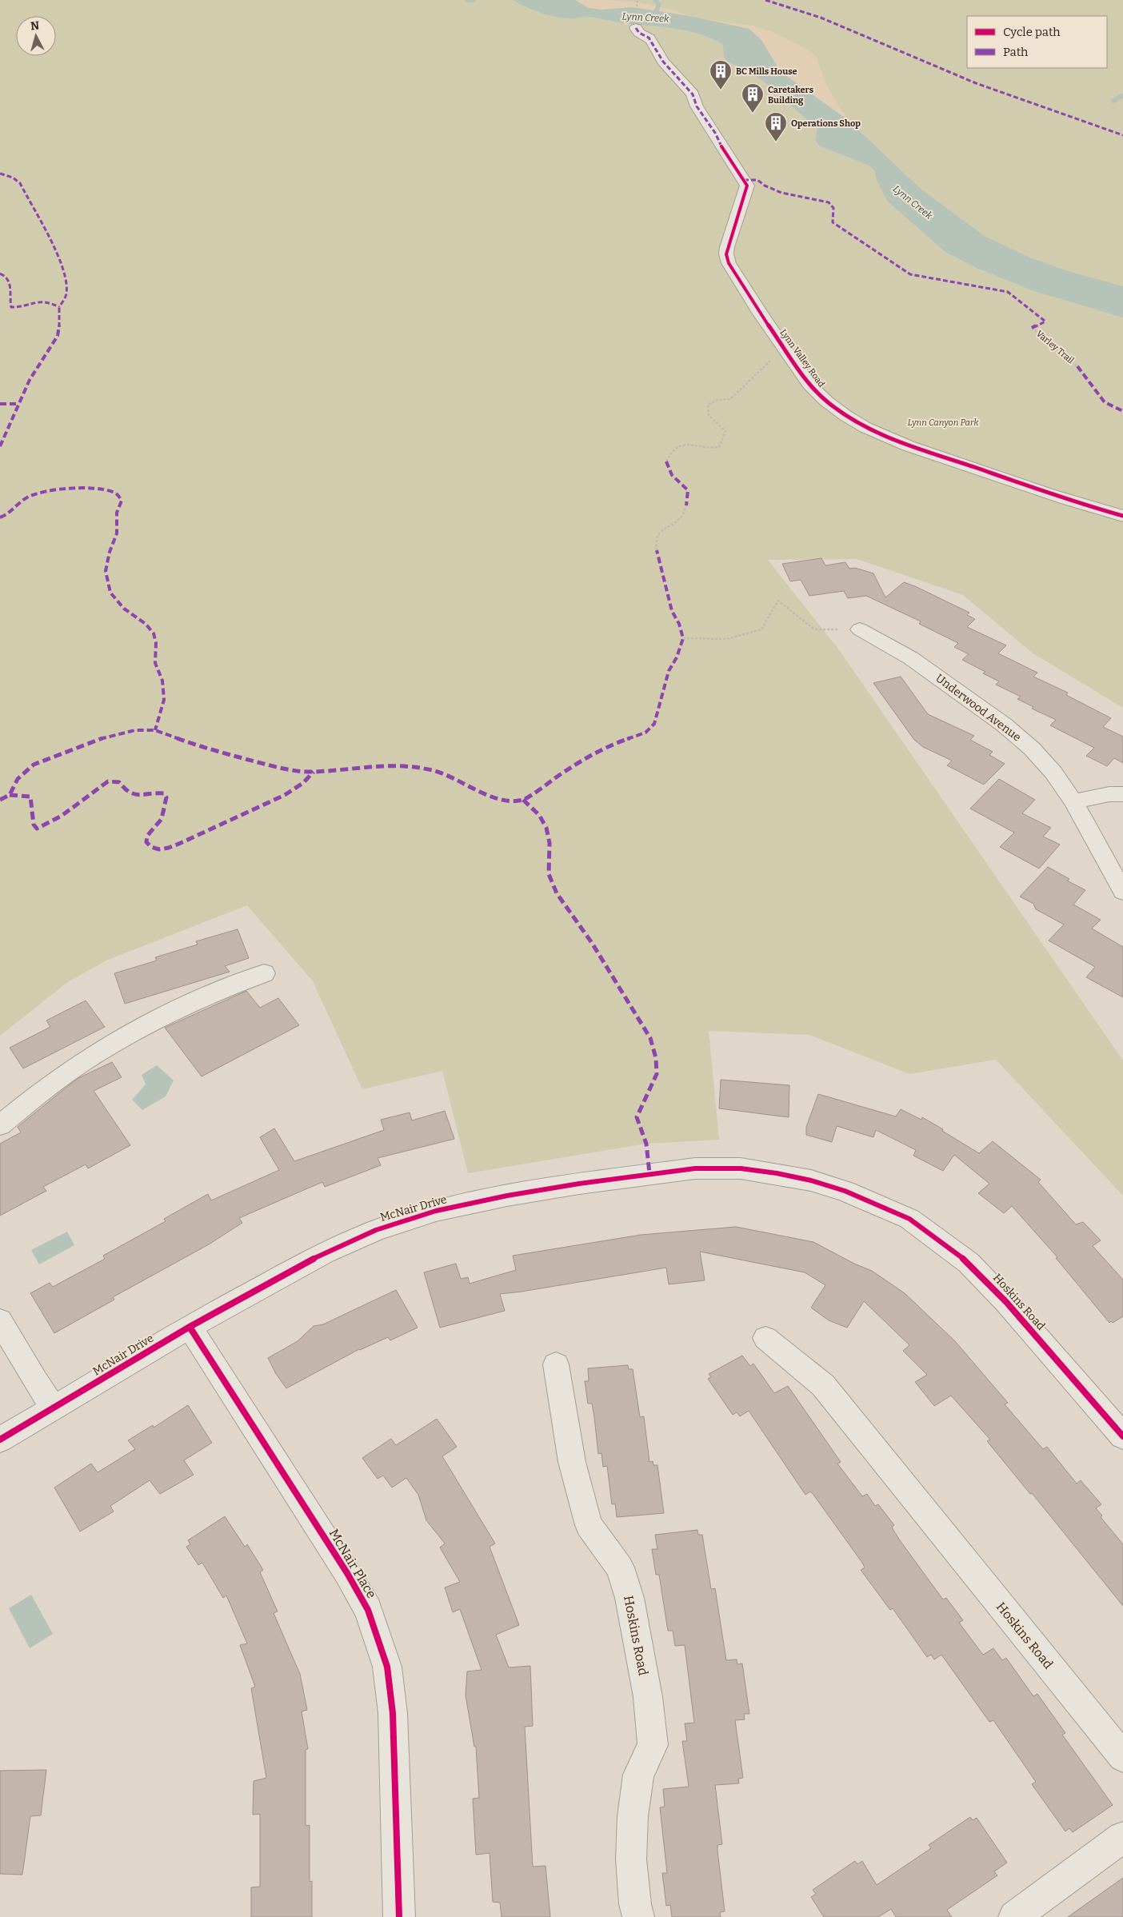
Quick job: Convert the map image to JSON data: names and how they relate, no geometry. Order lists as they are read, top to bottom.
{
  "streets": {
    "street": [
      "Lynn Valley Road",
      "Underwood Avenue",
      "McNair Drive",
      "Hoskins Road",
      "McNair Place"
    ],
    "path": ["Varley Trail"]
  },
  "crossings": [
    ["McNair Drive", "Hoskins Road"],
    ["McNair Drive", "McNair Place"]
  ],
  "water": ["Lynn Creek"],
  "parks": ["Lynn Canyon Park"],
  "places": {
    "building": ["BC Mills House", "Caretakers Building", "Operations Shop"]
  },
  "legend": ["Cycle path", "Path"],
  "north": "top"
}
